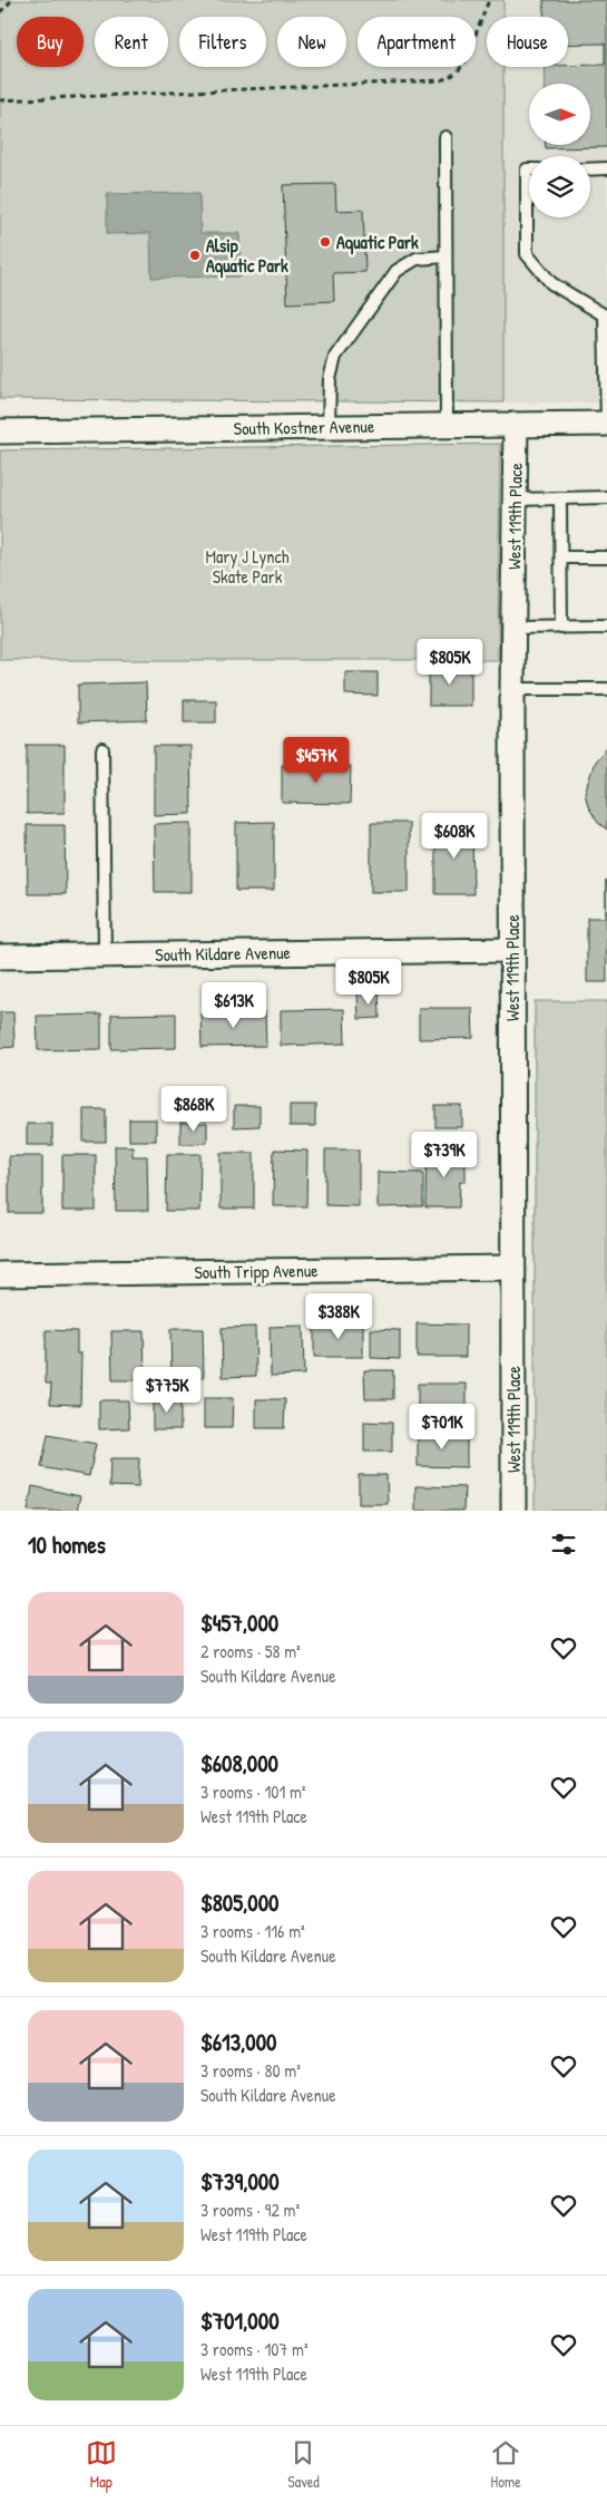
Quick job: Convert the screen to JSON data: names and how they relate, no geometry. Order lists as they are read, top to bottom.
{
  "streets": {
    "street": [
      "South Kostner Avenue",
      "West 119th Place",
      "South Kildare Avenue",
      "South Tripp Avenue"
    ]
  },
  "crossings": [
    ["South Kostner Avenue", "West 119th Place"],
    ["West 119th Place", "South Kildare Avenue"],
    ["West 119th Place", "South Tripp Avenue"]
  ],
  "parks": ["Mary J Lynch Skate Park"],
  "places": ["Aquatic Park", "Alsip Aquatic Park"],
  "north": "right",
  "page": {
    "chip": [
      "Buy",
      "Rent",
      "Filters",
      "New",
      "Apartment",
      "House"
    ],
    "price": [
      "$805K",
      "$457K",
      "$608K",
      "$805K",
      "$613K",
      "$868K",
      "$739K",
      "$388K",
      "$775K",
      "$701K"
    ],
    "heading": "10 homes",
    "list": [
      {
        "name": "$457,000",
        "note": "2 rooms · 58 m² · South Kildare Avenue"
      },
      {
        "name": "$608,000",
        "note": "3 rooms · 101 m² · West 119th Place"
      },
      {
        "name": "$805,000",
        "note": "3 rooms · 116 m² · South Kildare Avenue"
      },
      {
        "name": "$613,000",
        "note": "3 rooms · 80 m² · South Kildare Avenue"
      },
      {
        "name": "$739,000",
        "note": "3 rooms · 92 m² · West 119th Place"
      },
      {
        "name": "$701,000",
        "note": "3 rooms · 107 m² · West 119th Place"
      }
    ],
    "tabs": ["Map", "Saved", "Home"]
  }
}
